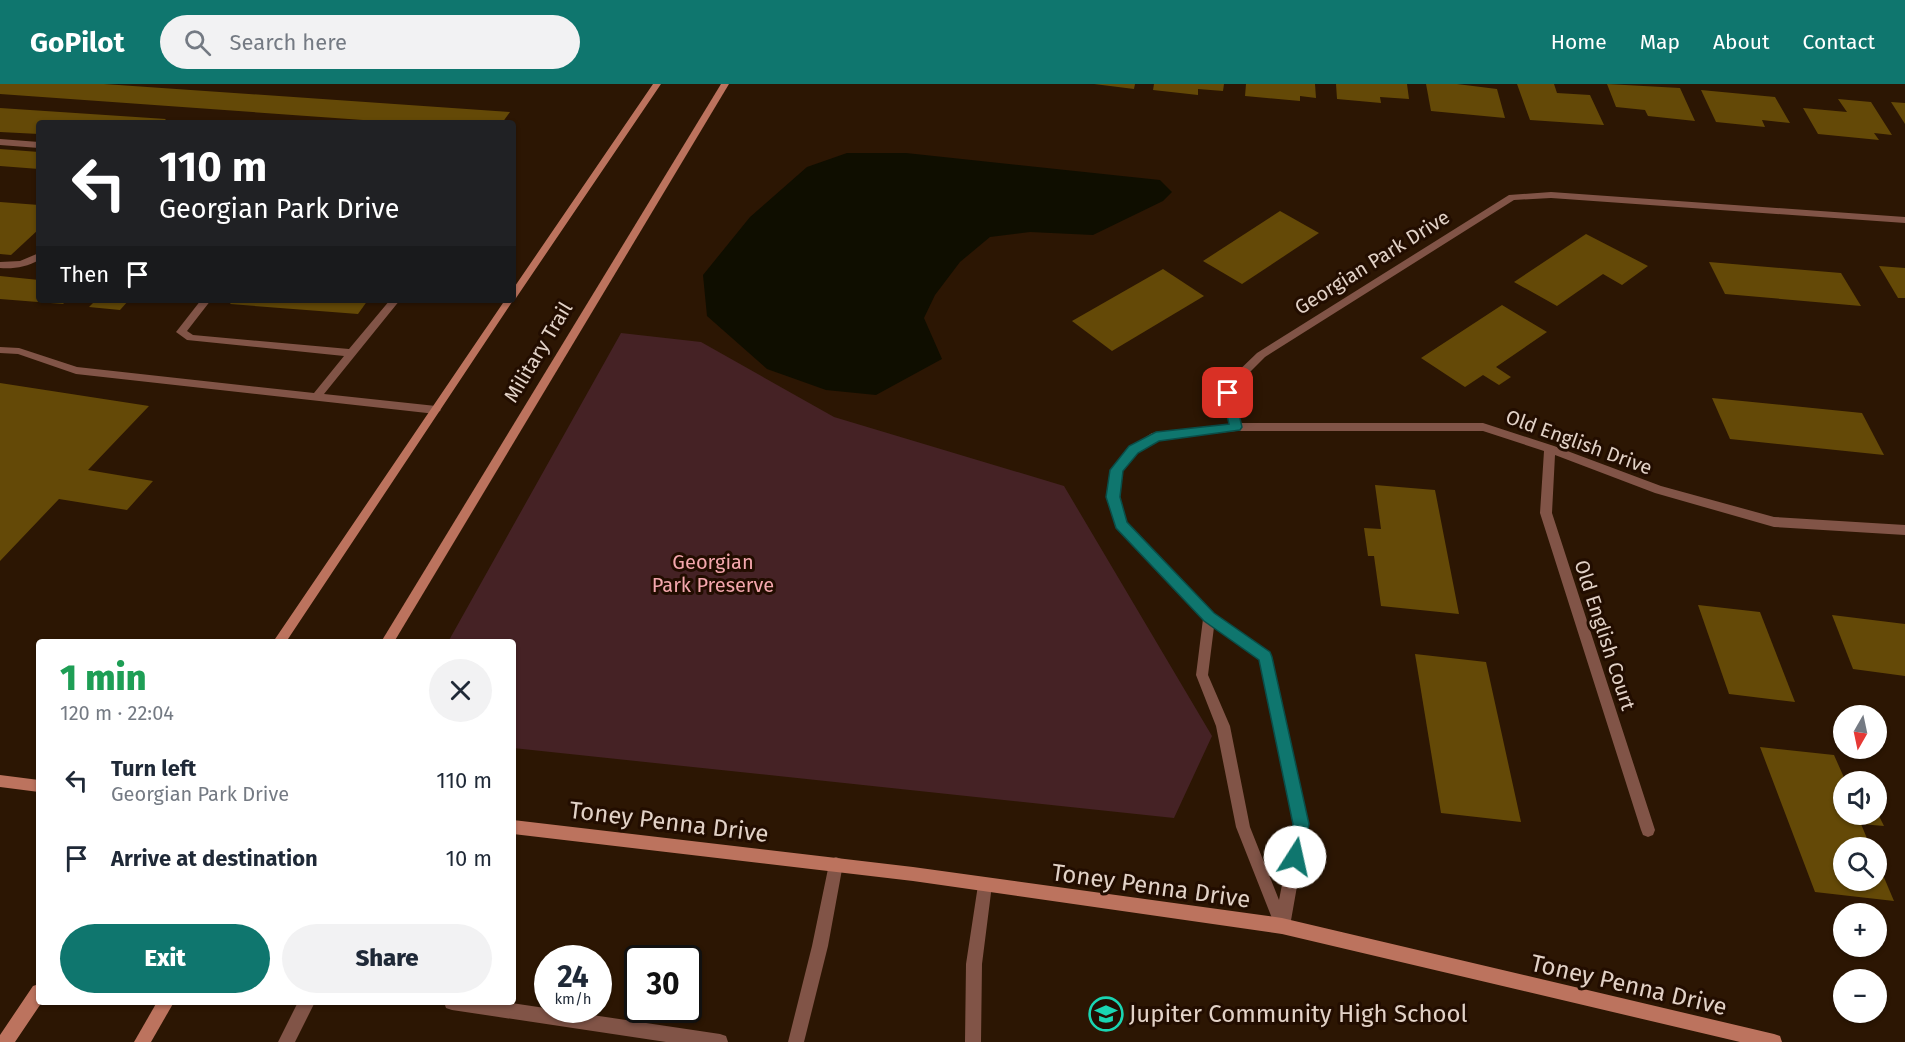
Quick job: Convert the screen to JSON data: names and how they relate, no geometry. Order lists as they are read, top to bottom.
{
  "streets": {
    "main road": ["Military Trail", "Toney Penna Drive"],
    "street": ["Georgian Park Drive", "Old English Drive", "Old English Court"]
  },
  "crossings": [
    ["Georgian Park Drive", "Old English Drive"],
    ["Old English Drive", "Old English Court"]
  ],
  "parks": ["Georgian Park Preserve"],
  "places": {
    "school or university": ["Jupiter Community High School"]
  },
  "north": "bottom",
  "page": {
    "header": "GoPilot",
    "search": "Search here",
    "nav": [
      "Home",
      "Map",
      "About",
      "Contact"
    ],
    "turn": ["110 m", "Georgian Park Drive"],
    "then": "Then",
    "heading": ["1 min", "120 m · 22:04"],
    "map_buttons": ["+", "−"],
    "list": [
      {
        "name": "Turn left",
        "note": "Georgian Park Drive",
        "value": "110 m"
      },
      {
        "name": "Arrive at destination",
        "value": "10 m"
      }
    ],
    "buttons": ["Exit", "Share"],
    "speed": "24 km/h",
    "limit": "30"
  }
}
